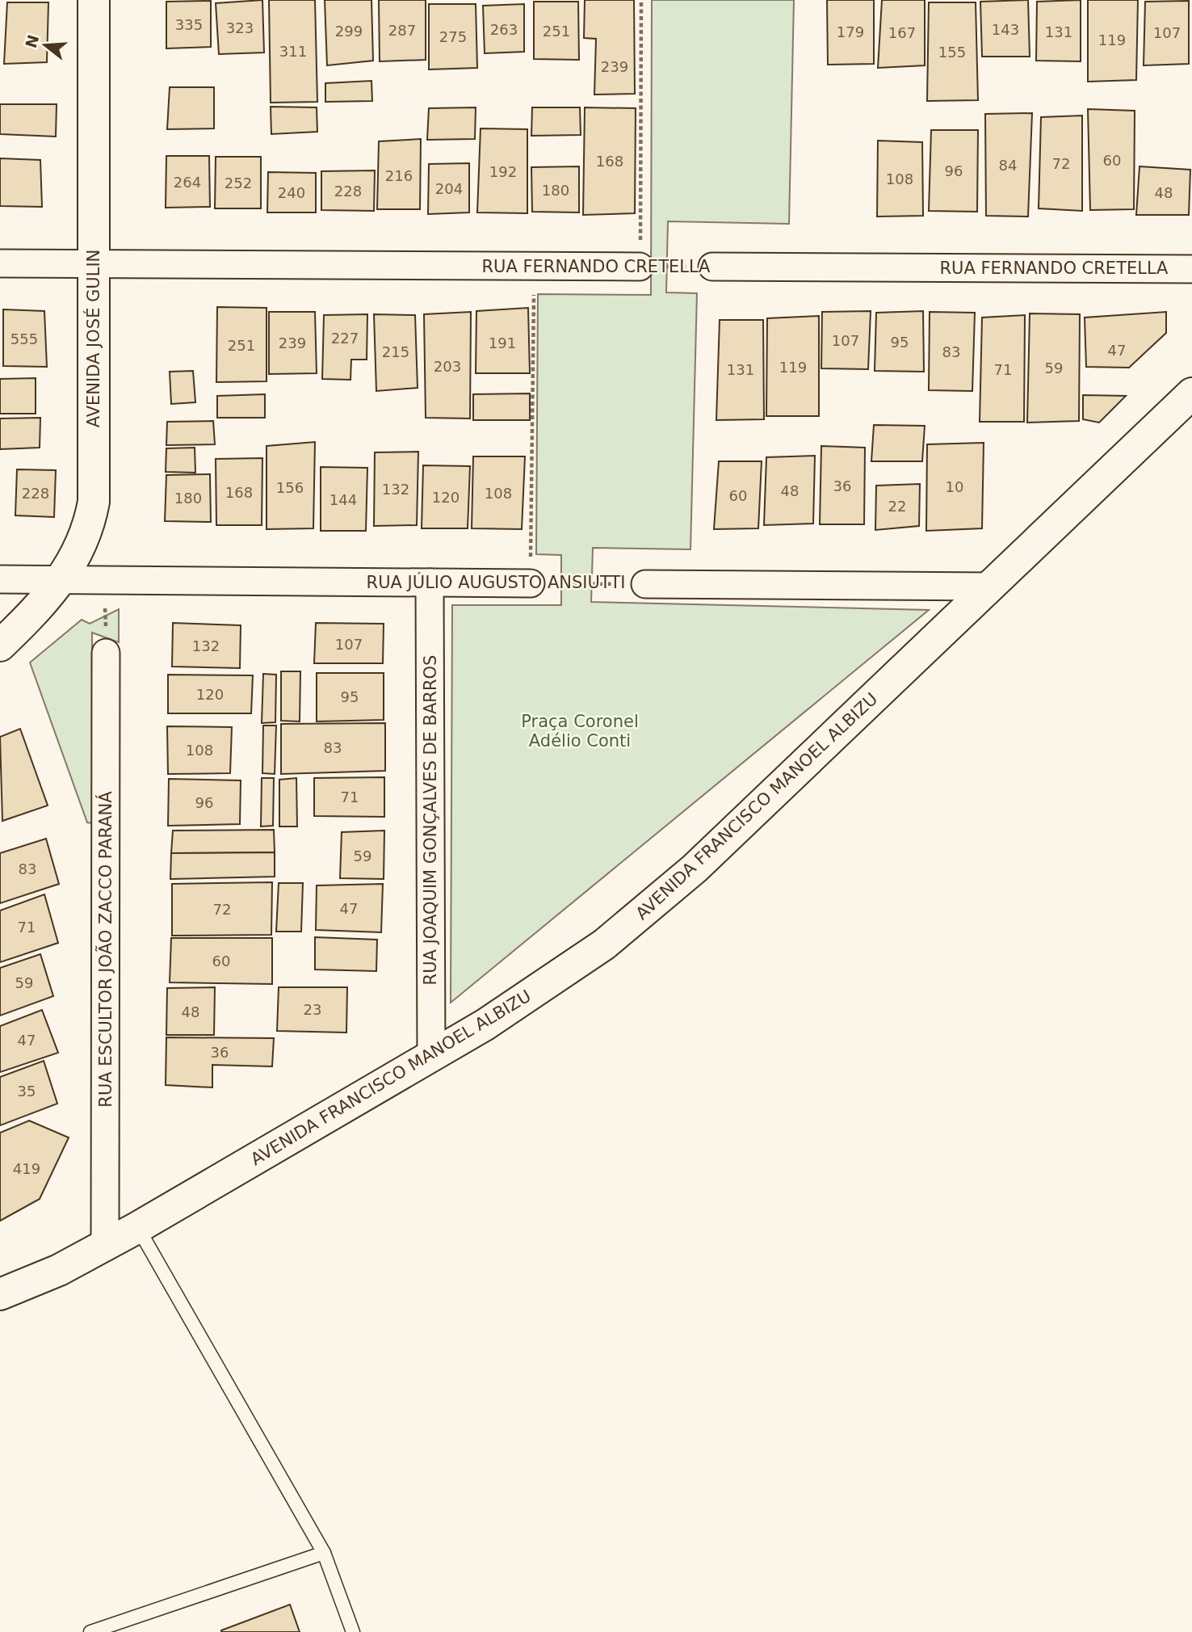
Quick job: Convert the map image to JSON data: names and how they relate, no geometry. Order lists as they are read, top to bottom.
{
  "streets": {
    "street": [
      "RUA FERNANDO CRETELLA",
      "AVENIDA JOSÉ GULIN",
      "RUA JÚLIO AUGUSTO ANSIUTTI",
      "AVENIDA FRANCISCO MANOEL ALBIZU",
      "RUA JOAQUIM GONÇALVES DE BARROS",
      "RUA ESCULTOR JOÃO ZACCO PARANÁ"
    ]
  },
  "crossings": [
    ["RUA FERNANDO CRETELLA", "AVENIDA JOSÉ GULIN"],
    ["AVENIDA JOSÉ GULIN", "RUA JÚLIO AUGUSTO ANSIUTTI"],
    ["RUA JÚLIO AUGUSTO ANSIUTTI", "AVENIDA FRANCISCO MANOEL ALBIZU"],
    ["RUA JÚLIO AUGUSTO ANSIUTTI", "RUA JOAQUIM GONÇALVES DE BARROS"],
    ["AVENIDA FRANCISCO MANOEL ALBIZU", "RUA JOAQUIM GONÇALVES DE BARROS"],
    ["AVENIDA FRANCISCO MANOEL ALBIZU", "RUA ESCULTOR JOÃO ZACCO PARANÁ"]
  ],
  "parks": ["Praça Coronel Adélio Conti"],
  "house_numbers": [
    "335",
    "323",
    "263",
    "143",
    "287",
    "299",
    "251",
    "179",
    "131",
    "167",
    "107",
    "275",
    "119",
    "311",
    "155",
    "239",
    "60",
    "168",
    "72",
    "84",
    "96",
    "192",
    "216",
    "108",
    "264",
    "252",
    "204",
    "180",
    "228",
    "240",
    "48",
    "227",
    "555",
    "107",
    "95",
    "239",
    "191",
    "251",
    "47",
    "215",
    "83",
    "203",
    "119",
    "59",
    "131",
    "71",
    "36",
    "10",
    "156",
    "132",
    "48",
    "168",
    "228",
    "108",
    "60",
    "120",
    "180",
    "144",
    "22",
    "107",
    "132",
    "120",
    "95",
    "83",
    "108",
    "71",
    "96",
    "59",
    "83",
    "47",
    "72",
    "71",
    "60",
    "59",
    "23",
    "48",
    "47",
    "36",
    "35",
    "419"
  ],
  "north": "left"
}
